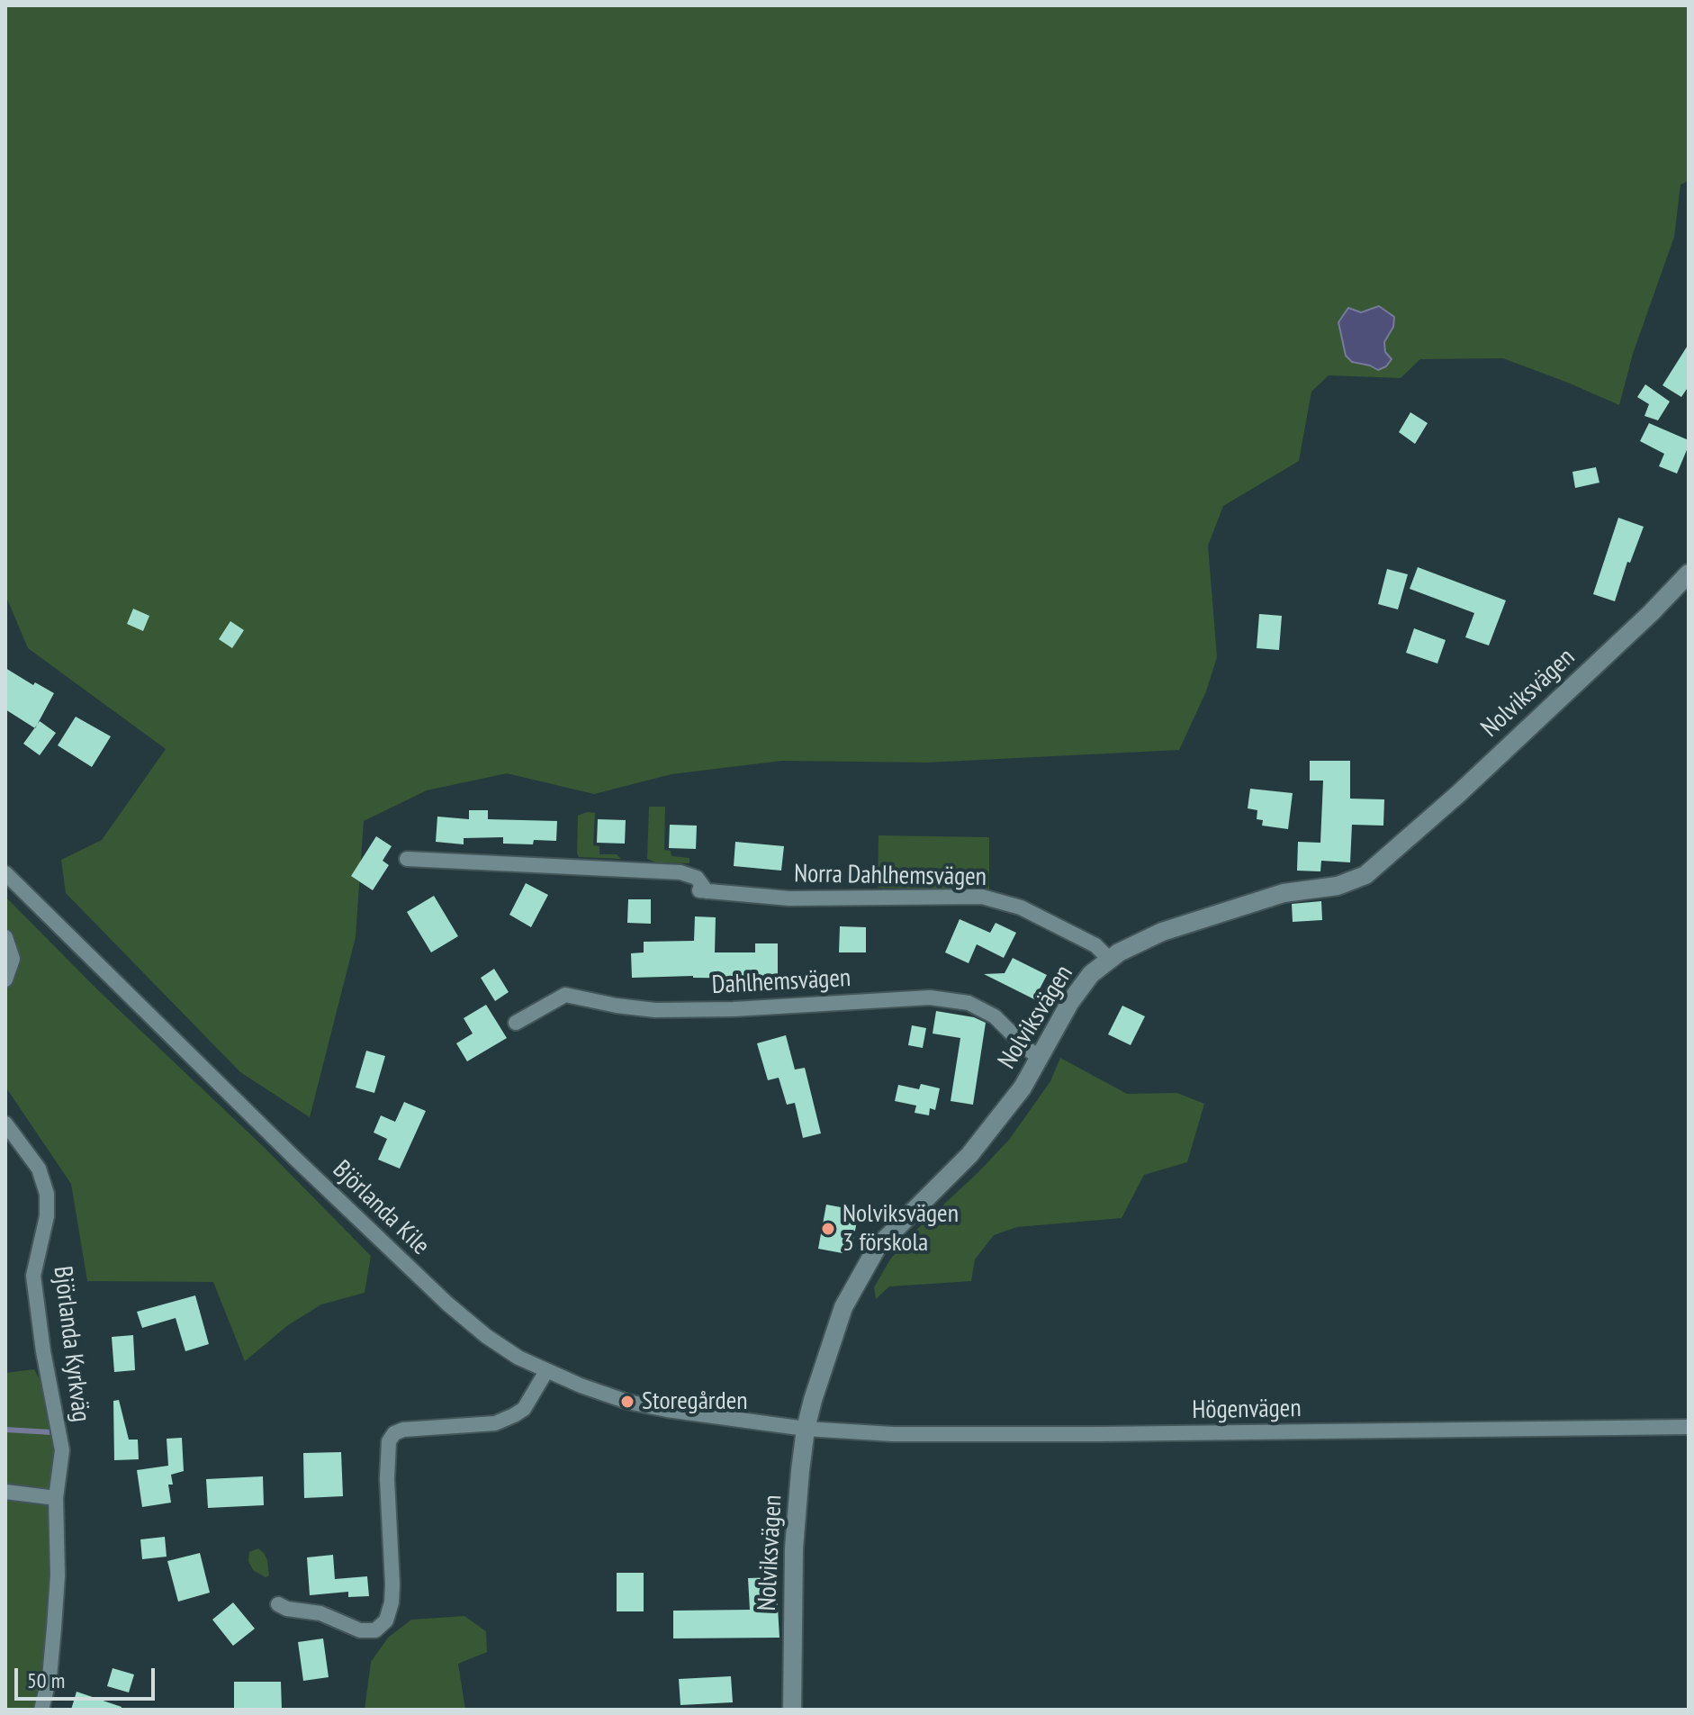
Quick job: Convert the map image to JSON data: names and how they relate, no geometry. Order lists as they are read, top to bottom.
{
  "streets": {
    "street": [
      "Nolviksvägen",
      "Norra Dahlhemsvägen",
      "Dahlhemsvägen",
      "Björlanda Kile",
      "Björlanda Kyrkväg",
      "Högenvägen"
    ]
  },
  "crossings": [
    ["Nolviksvägen", "Norra Dahlhemsvägen"],
    ["Nolviksvägen", "Dahlhemsvägen"],
    ["Nolviksvägen", "Björlanda Kile"],
    ["Nolviksvägen", "Högenvägen"],
    ["Björlanda Kile", "Högenvägen"]
  ],
  "places": ["Nolviksvägen 3 förskola", "Storegården"],
  "scale_bar": "50 m"
}
